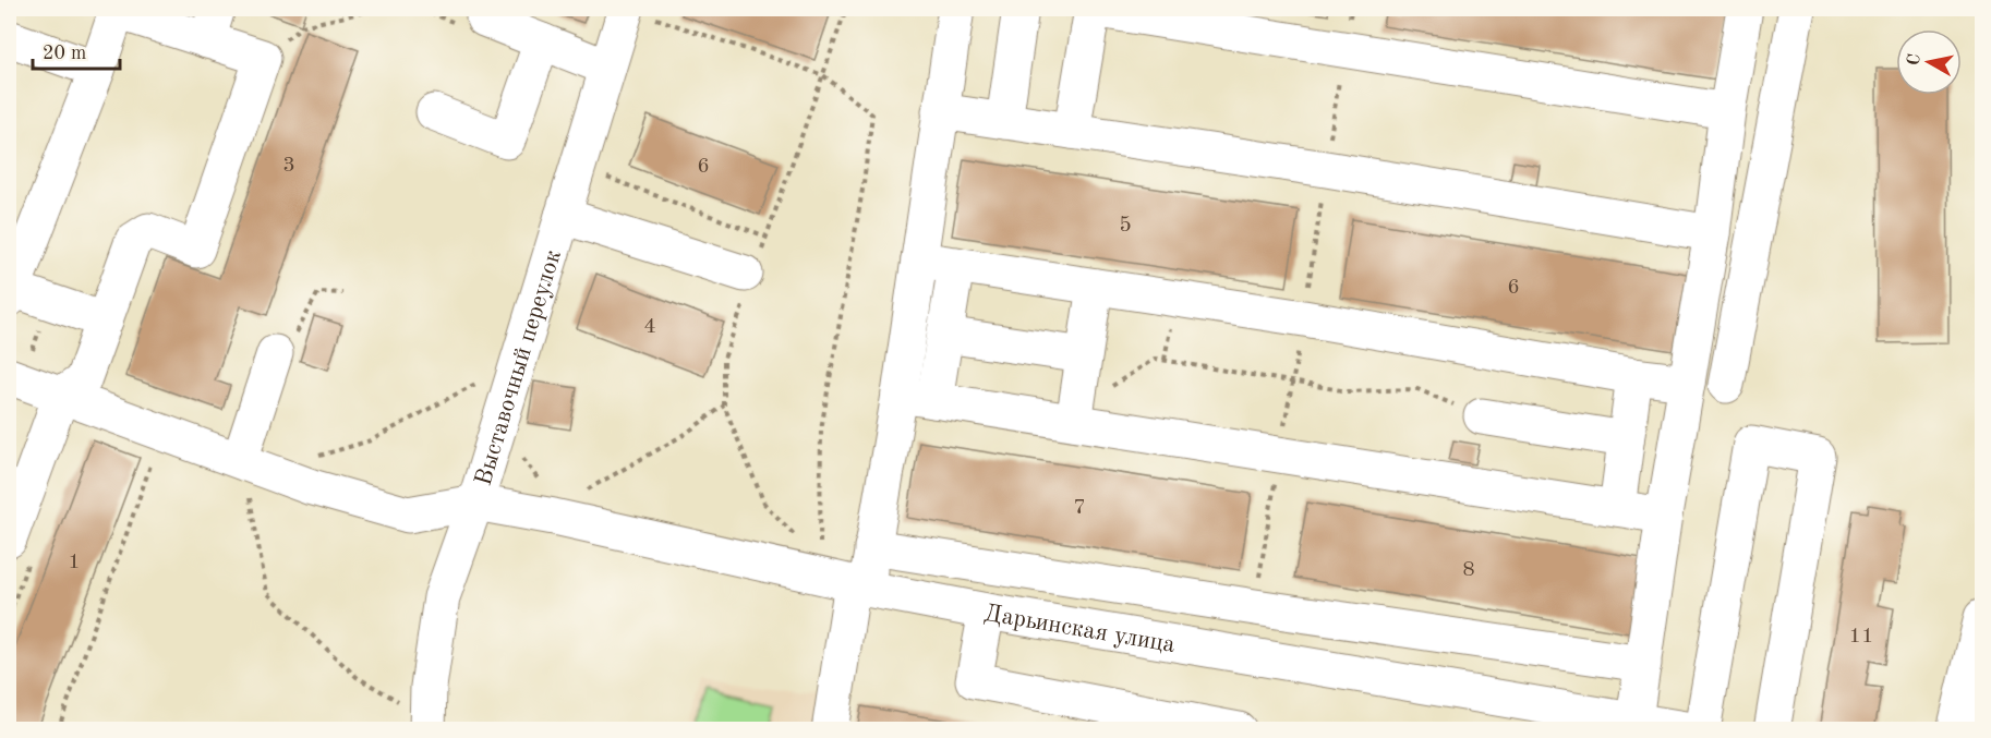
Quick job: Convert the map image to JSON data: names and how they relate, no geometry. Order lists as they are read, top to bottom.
{
  "streets": {
    "street": ["Выставочный переулок", "Дарьинская улица"]
  },
  "crossings": [
    ["Выставочный переулок", "Дарьинская улица"]
  ],
  "house_numbers": [
    "3",
    "6",
    "5",
    "6",
    "4",
    "7",
    "1",
    "8",
    "11"
  ],
  "scale_bar": "20 m",
  "north": "left"
}
